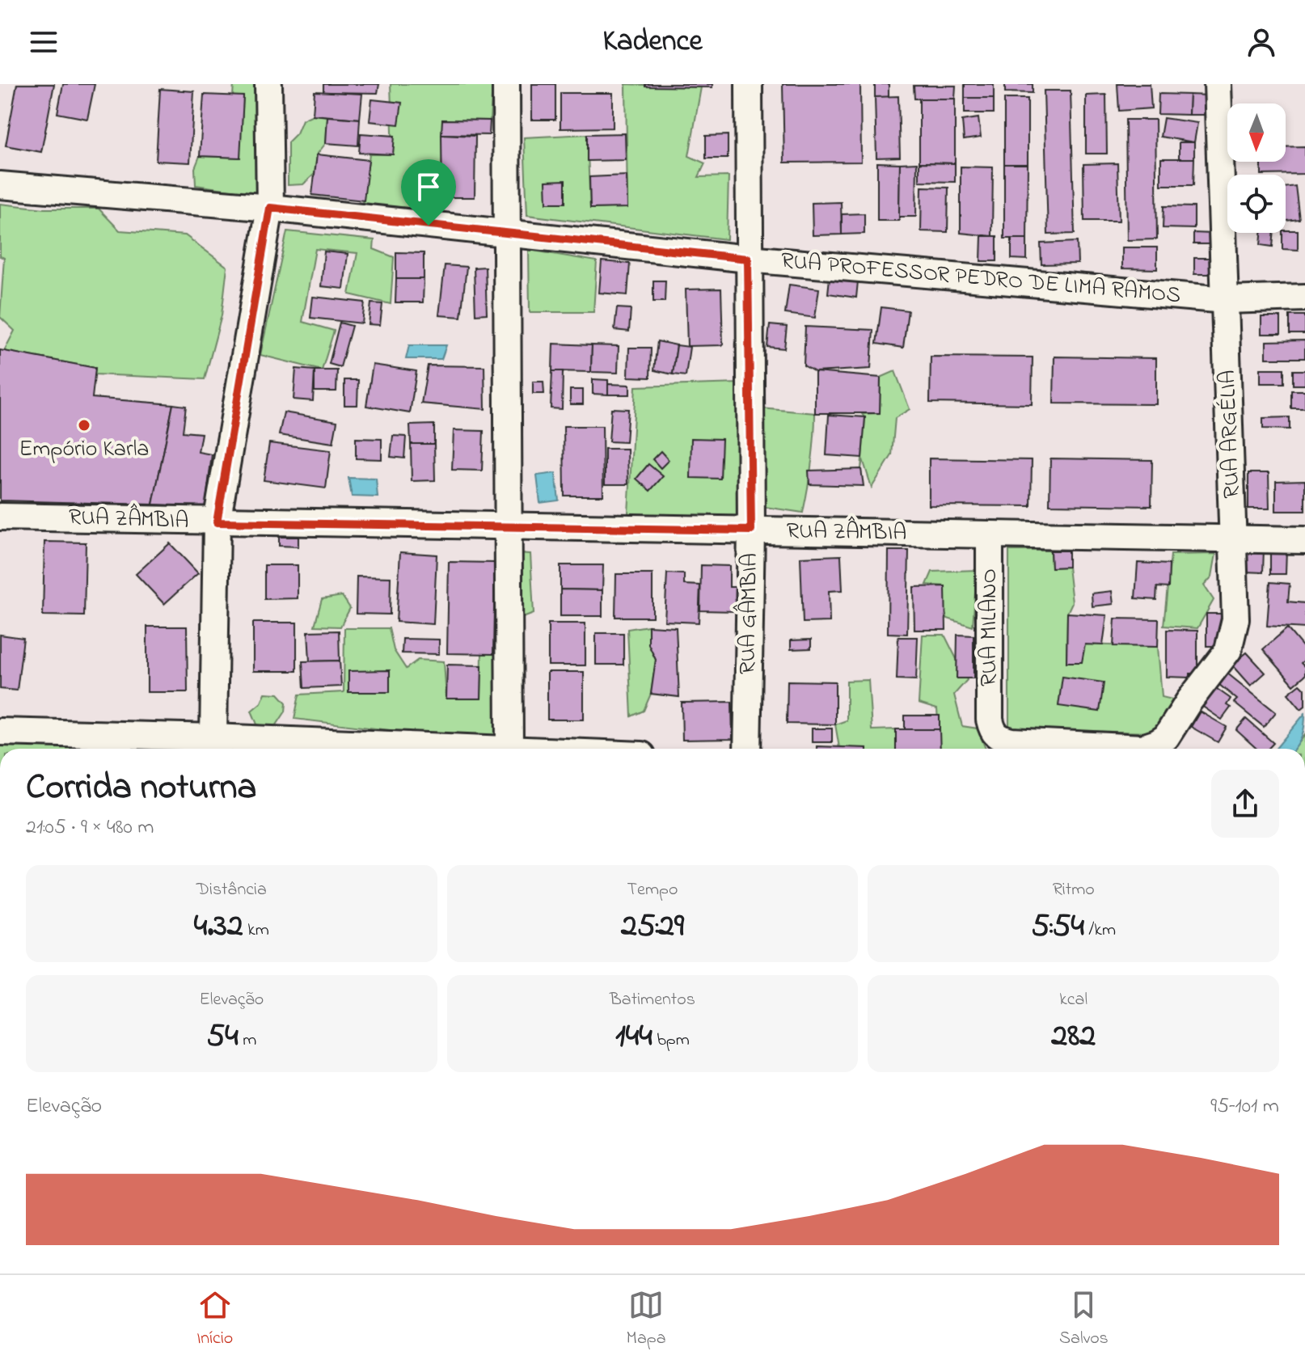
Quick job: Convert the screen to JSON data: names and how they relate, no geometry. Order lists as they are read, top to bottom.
{
  "streets": {
    "street": [
      "RUA PROFESSOR PEDRO DE LIMA RAMOS",
      "RUA ARGÉLIA",
      "RUA ZÂMBIA",
      "RUA GÂMBIA",
      "RUA MILANO"
    ]
  },
  "crossings": [
    ["RUA PROFESSOR PEDRO DE LIMA RAMOS", "RUA ARGÉLIA"],
    ["RUA PROFESSOR PEDRO DE LIMA RAMOS", "RUA GÂMBIA"],
    ["RUA ARGÉLIA", "RUA ZÂMBIA"],
    ["RUA ARGÉLIA", "RUA MILANO"],
    ["RUA ZÂMBIA", "RUA GÂMBIA"],
    ["RUA ZÂMBIA", "RUA MILANO"]
  ],
  "places": ["Empório Karla"],
  "north": "bottom",
  "page": {
    "header": "Kadence",
    "heading": ["Corrida noturna", "21:05 · 9 × 480 m"],
    "stats": [
      ["Distância", "4.32 km"],
      ["Tempo", "25:29"],
      ["Ritmo", "5:54 /km"],
      ["Elevação", "54 m"],
      ["Batimentos", "144 bpm"],
      ["kcal", "282"]
    ],
    "chart": ["Elevação", "95–101 m"],
    "tabs": ["Início", "Mapa", "Salvos"]
  }
}
